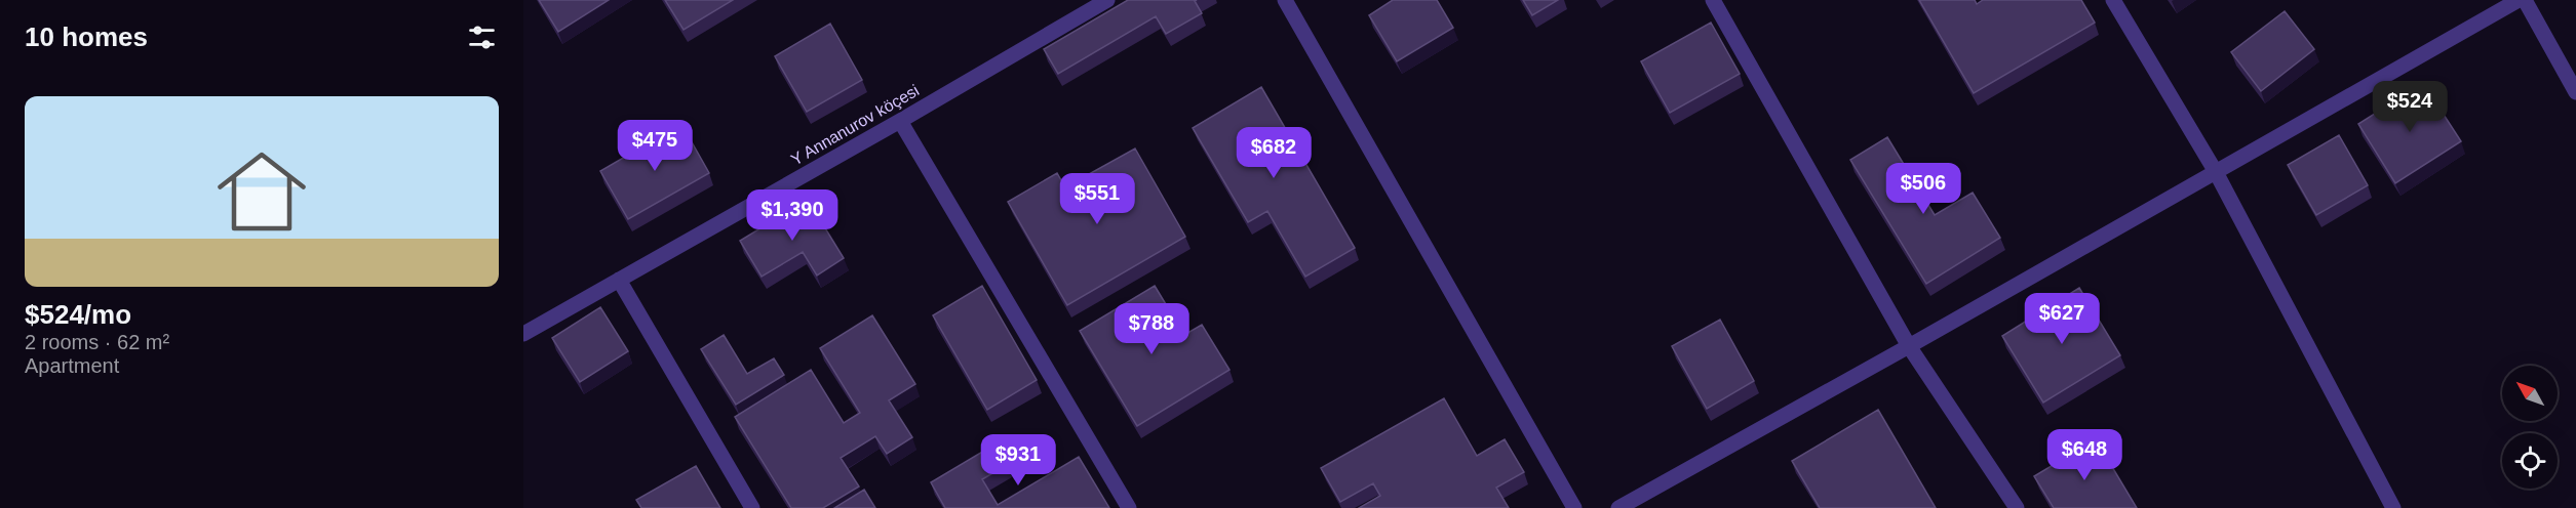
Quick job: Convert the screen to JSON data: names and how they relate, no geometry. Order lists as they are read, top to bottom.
{
  "streets": {
    "street": ["Y Annanurov köçesi"]
  },
  "north": "top left",
  "page": {
    "heading": "10 homes",
    "list": [
      {
        "name": "$524/mo",
        "note": "2 rooms · 62 m² · Apartment"
      }
    ],
    "price": [
      "$524",
      "$475",
      "$682",
      "$506",
      "$551",
      "$1,390",
      "$627",
      "$788",
      "$648",
      "$931"
    ]
  }
}
